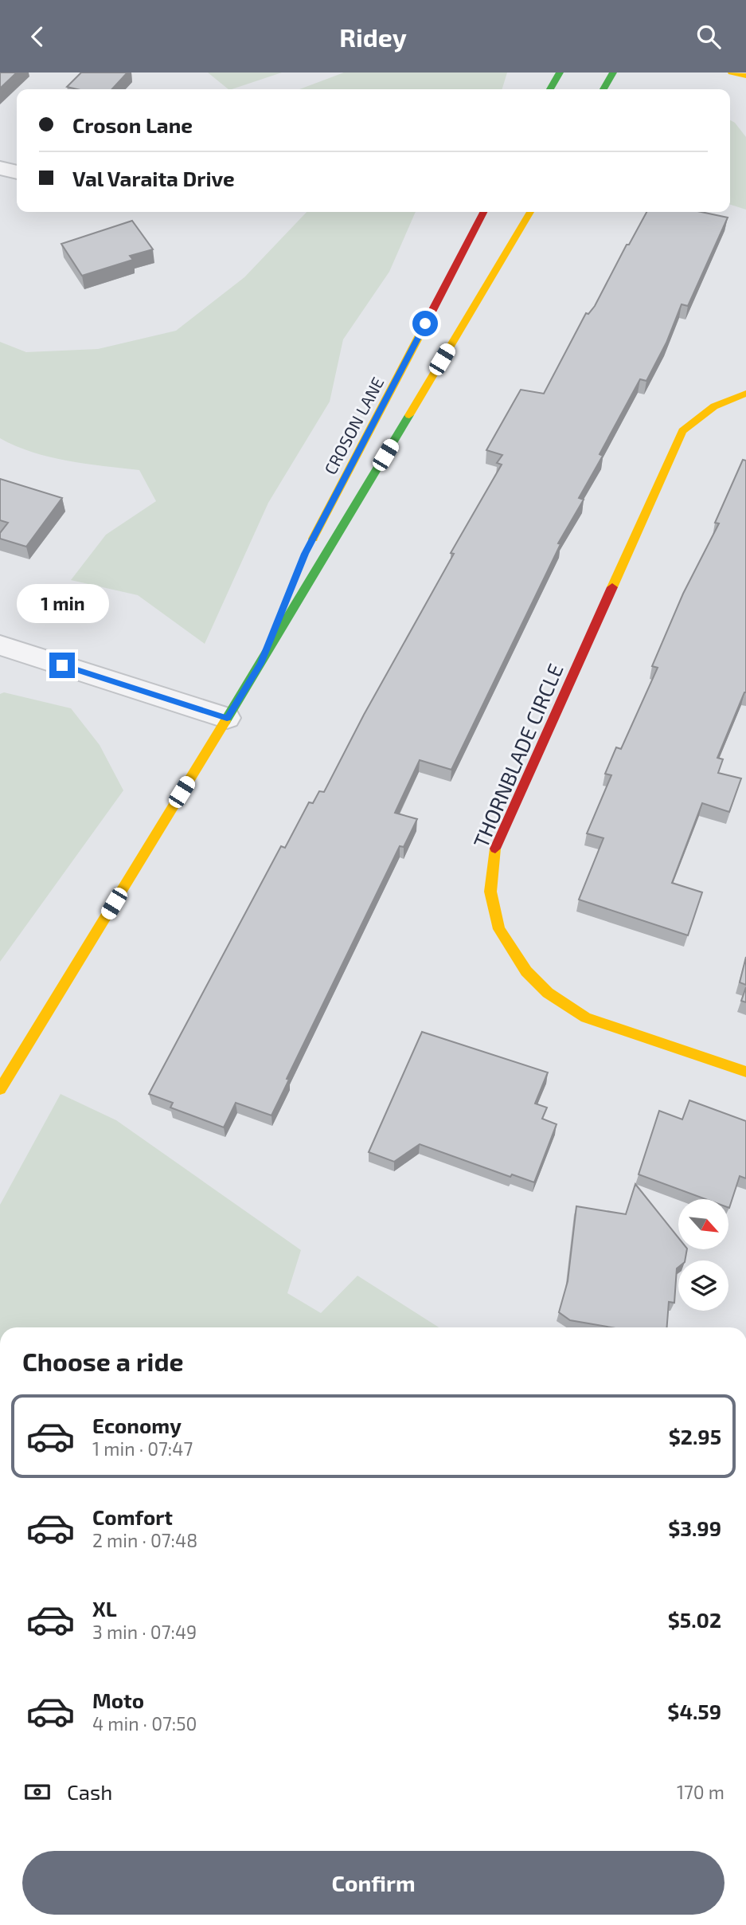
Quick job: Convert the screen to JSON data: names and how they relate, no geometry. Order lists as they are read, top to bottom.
{
  "streets": {
    "main road": ["CROSON LANE", "THORNBLADE CIRCLE"]
  },
  "north": "bottom right",
  "page": {
    "header": "Ridey",
    "banner": ["Croson Lane", "Val Varaita Drive"],
    "bubble": "1 min",
    "heading": "Choose a ride",
    "list": [
      {
        "name": "Economy",
        "note": "1 min · 07:47",
        "value": "$2.95"
      },
      {
        "name": "Comfort",
        "note": "2 min · 07:48",
        "value": "$3.99"
      },
      {
        "name": "XL",
        "note": "3 min · 07:49",
        "value": "$5.02"
      },
      {
        "name": "Moto",
        "note": "4 min · 07:50",
        "value": "$4.59"
      }
    ],
    "pay": ["Cash", "170 m"],
    "buttons": "Confirm"
  }
}
